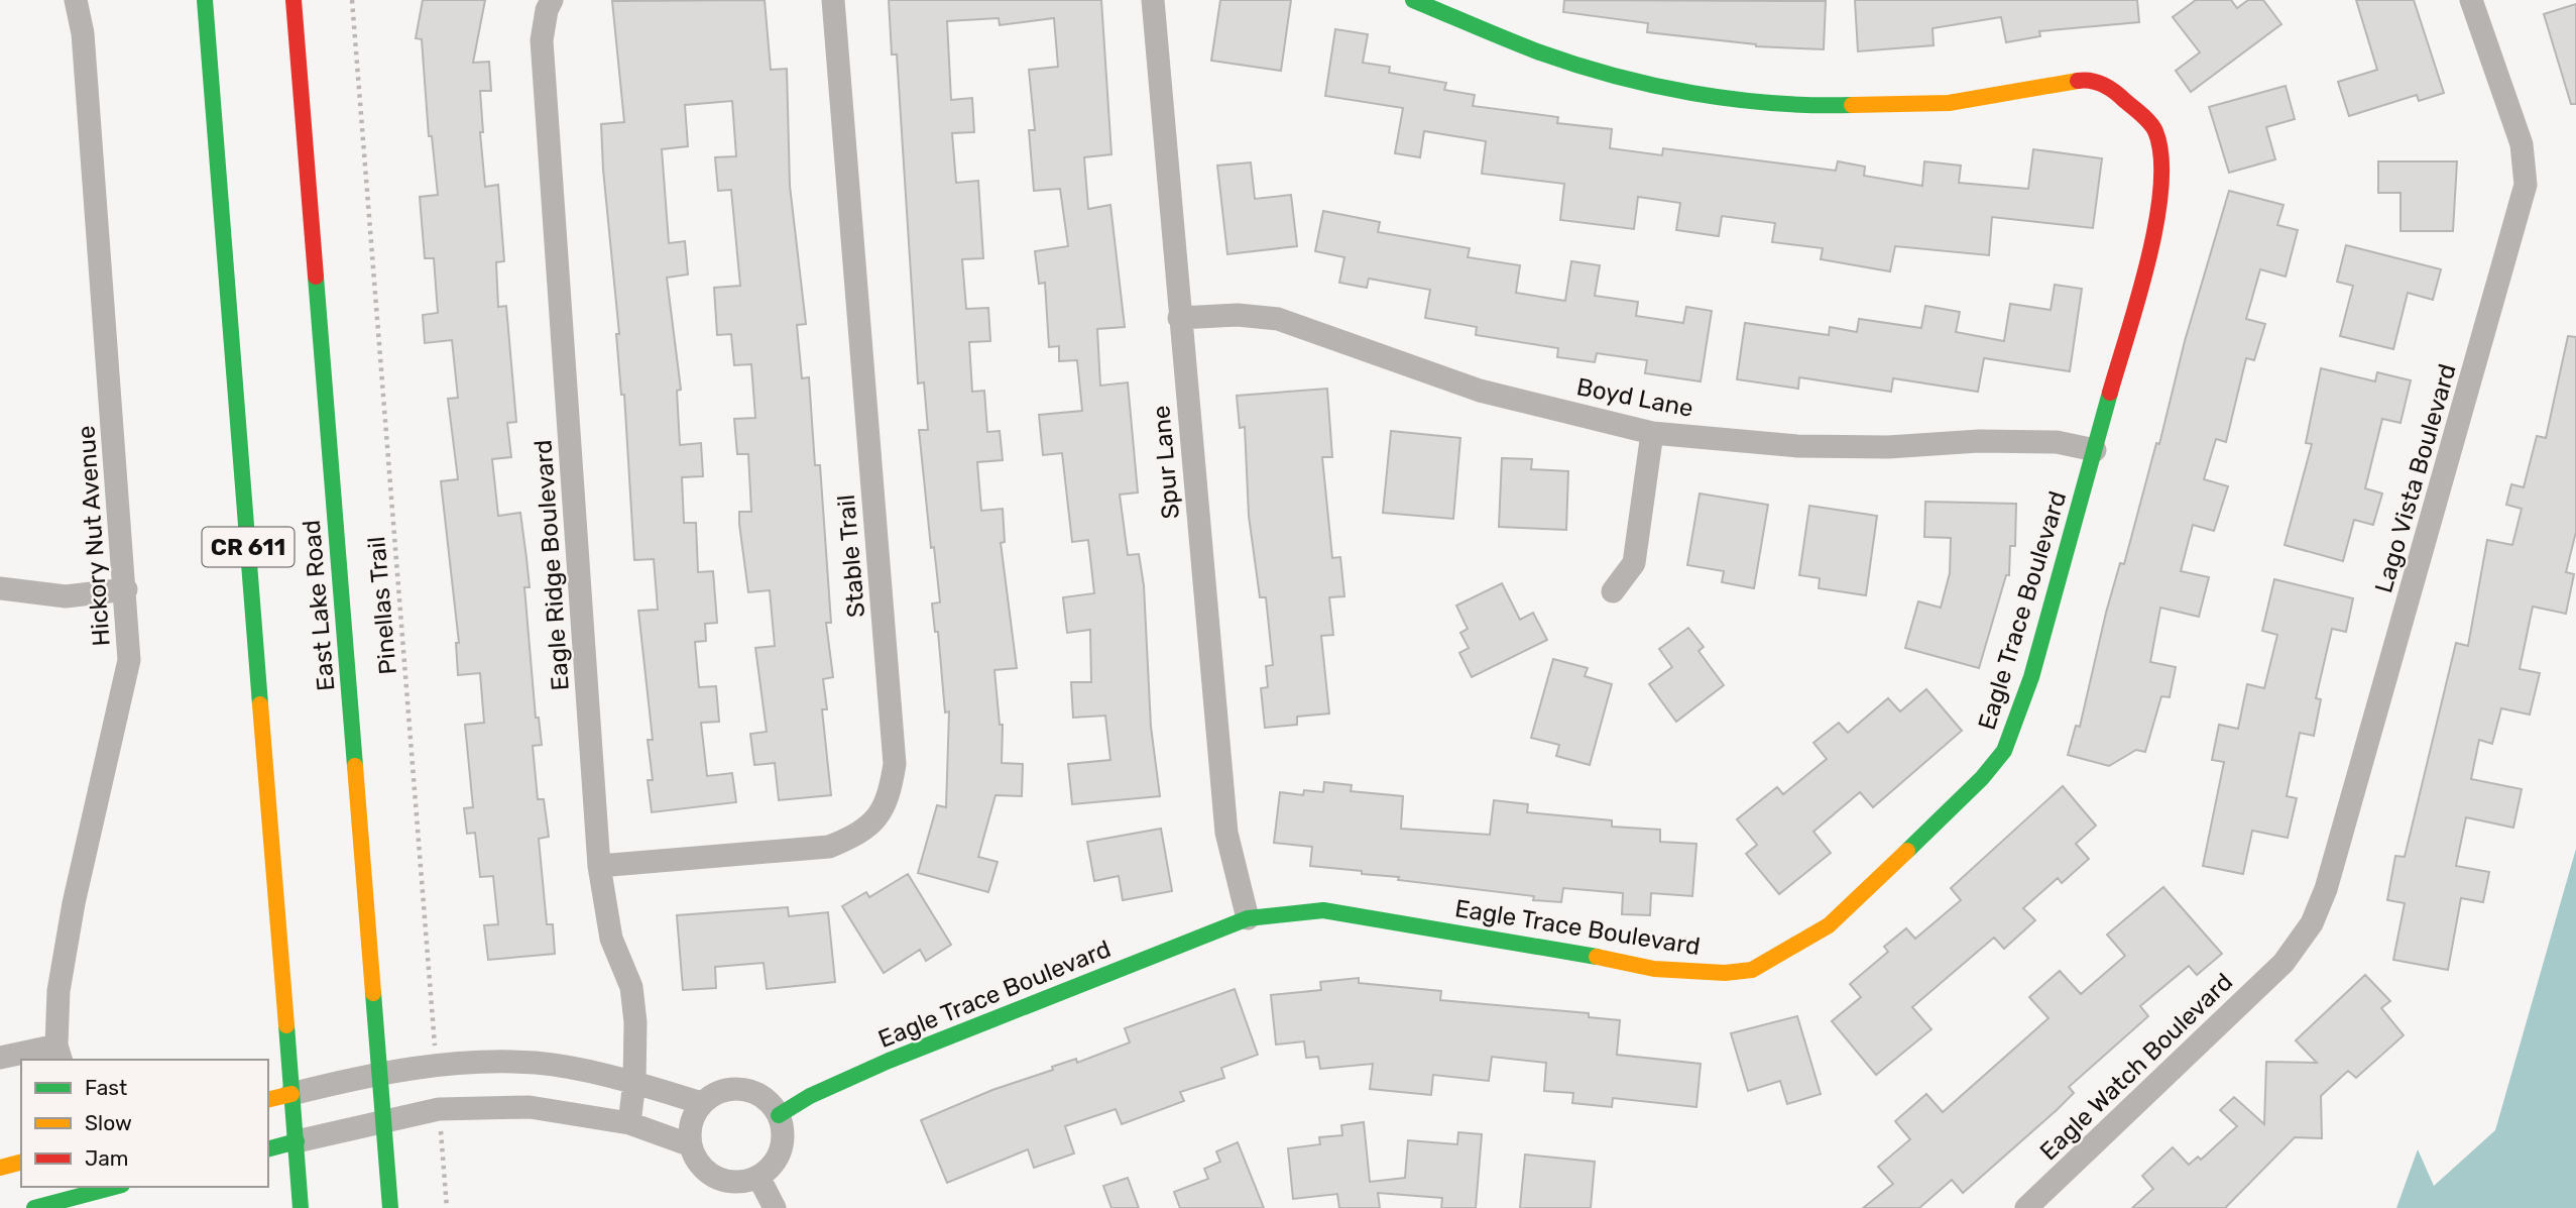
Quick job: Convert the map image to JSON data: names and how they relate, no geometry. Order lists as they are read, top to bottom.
{
  "streets": {
    "street": [
      "Boyd Lane",
      "Spur Lane",
      "Lago Vista Boulevard",
      "Hickory Nut Avenue",
      "CR 611",
      "Stable Trail",
      "Eagle Ridge Boulevard",
      "East Lake Road",
      "Eagle Trace Boulevard",
      "Eagle Watch Boulevard"
    ],
    "path": ["Pinellas Trail"]
  },
  "crossings": [
    ["Boyd Lane", "Spur Lane"],
    ["Boyd Lane", "Eagle Trace Boulevard"],
    ["Spur Lane", "Eagle Trace Boulevard"],
    ["Lago Vista Boulevard", "Eagle Watch Boulevard"],
    ["Stable Trail", "Eagle Ridge Boulevard"]
  ],
  "legend": ["Fast", "Slow", "Jam"]
}
